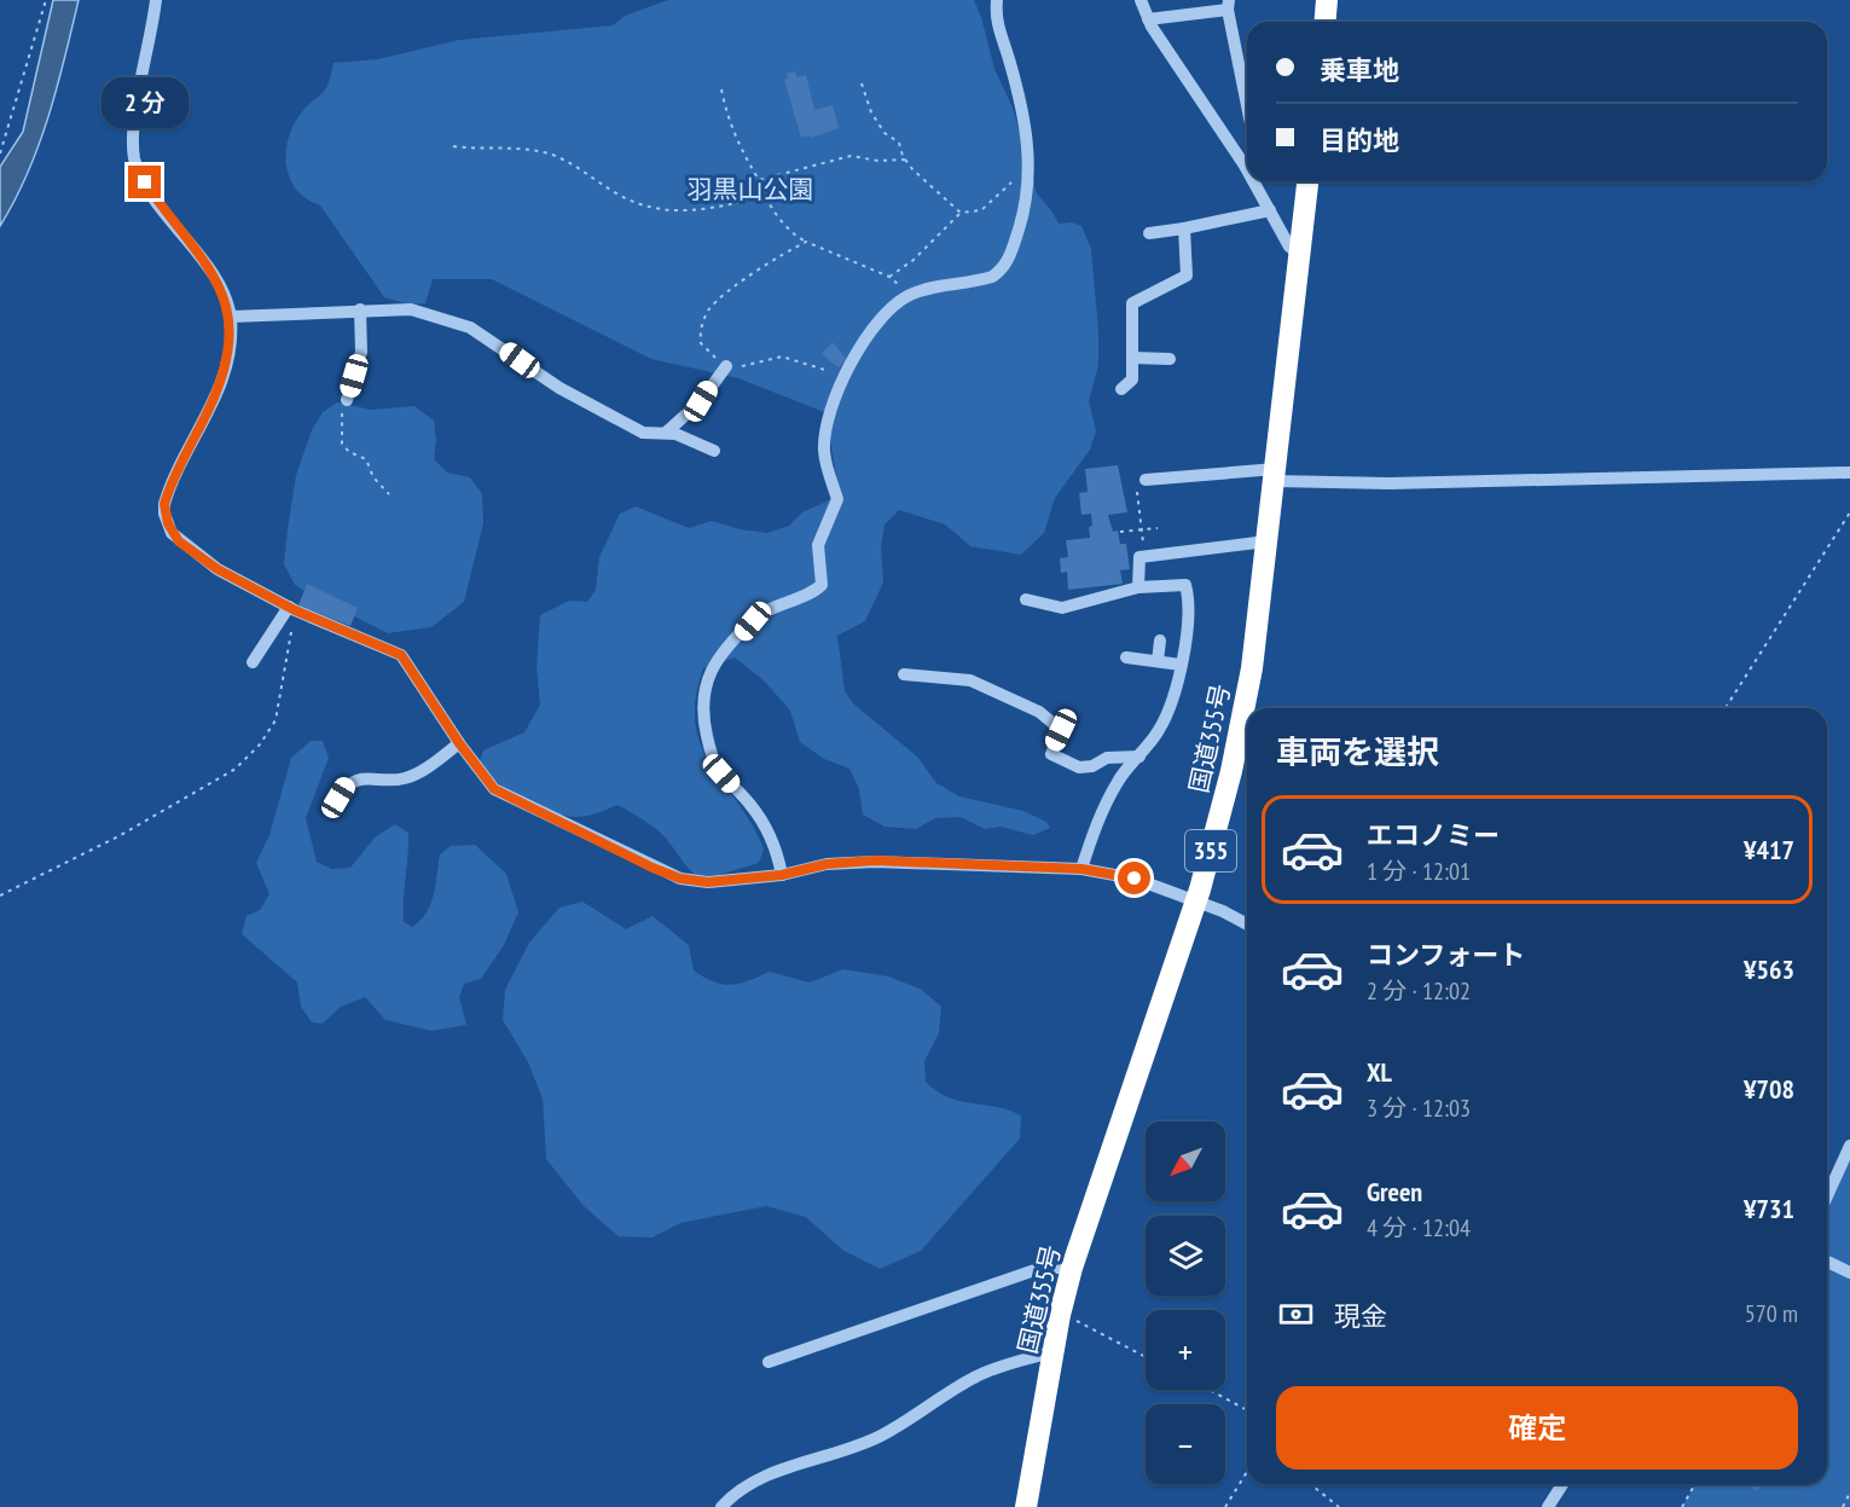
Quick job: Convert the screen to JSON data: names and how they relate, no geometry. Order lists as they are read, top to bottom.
{
  "streets": {
    "highway": ["国道355号", "355"]
  },
  "parks": ["羽黒山公園"],
  "north": "bottom left",
  "page": {
    "banner": ["乗車地", "目的地"],
    "bubble": "2 分",
    "heading": "車両を選択",
    "list": [
      {
        "name": "エコノミー",
        "note": "1 分 · 12:01",
        "value": "¥417"
      },
      {
        "name": "コンフォート",
        "note": "2 分 · 12:02",
        "value": "¥563"
      },
      {
        "name": "XL",
        "note": "3 分 · 12:03",
        "value": "¥708"
      },
      {
        "name": "Green",
        "note": "4 分 · 12:04",
        "value": "¥731"
      }
    ],
    "map_buttons": ["+", "−"],
    "pay": ["現金", "570 m"],
    "buttons": "確定"
  }
}
